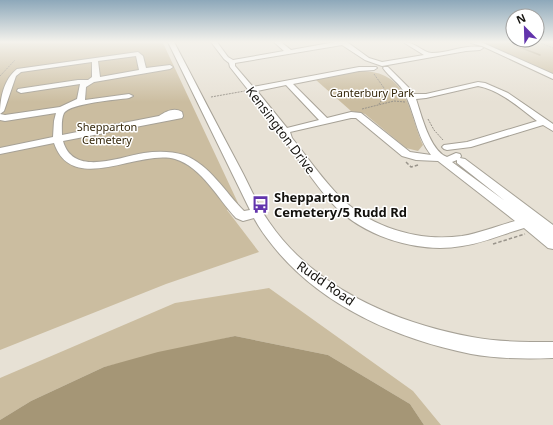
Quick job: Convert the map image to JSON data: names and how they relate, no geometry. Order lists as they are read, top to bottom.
{
  "streets": {
    "street": ["Kensington Drive", "Rudd Road"]
  },
  "parks": ["Canterbury Park", "Shepparton Cemetery"],
  "places": {
    "bus stop": ["Shepparton Cemetery/5 Rudd Rd"]
  },
  "north": "top left"
}
